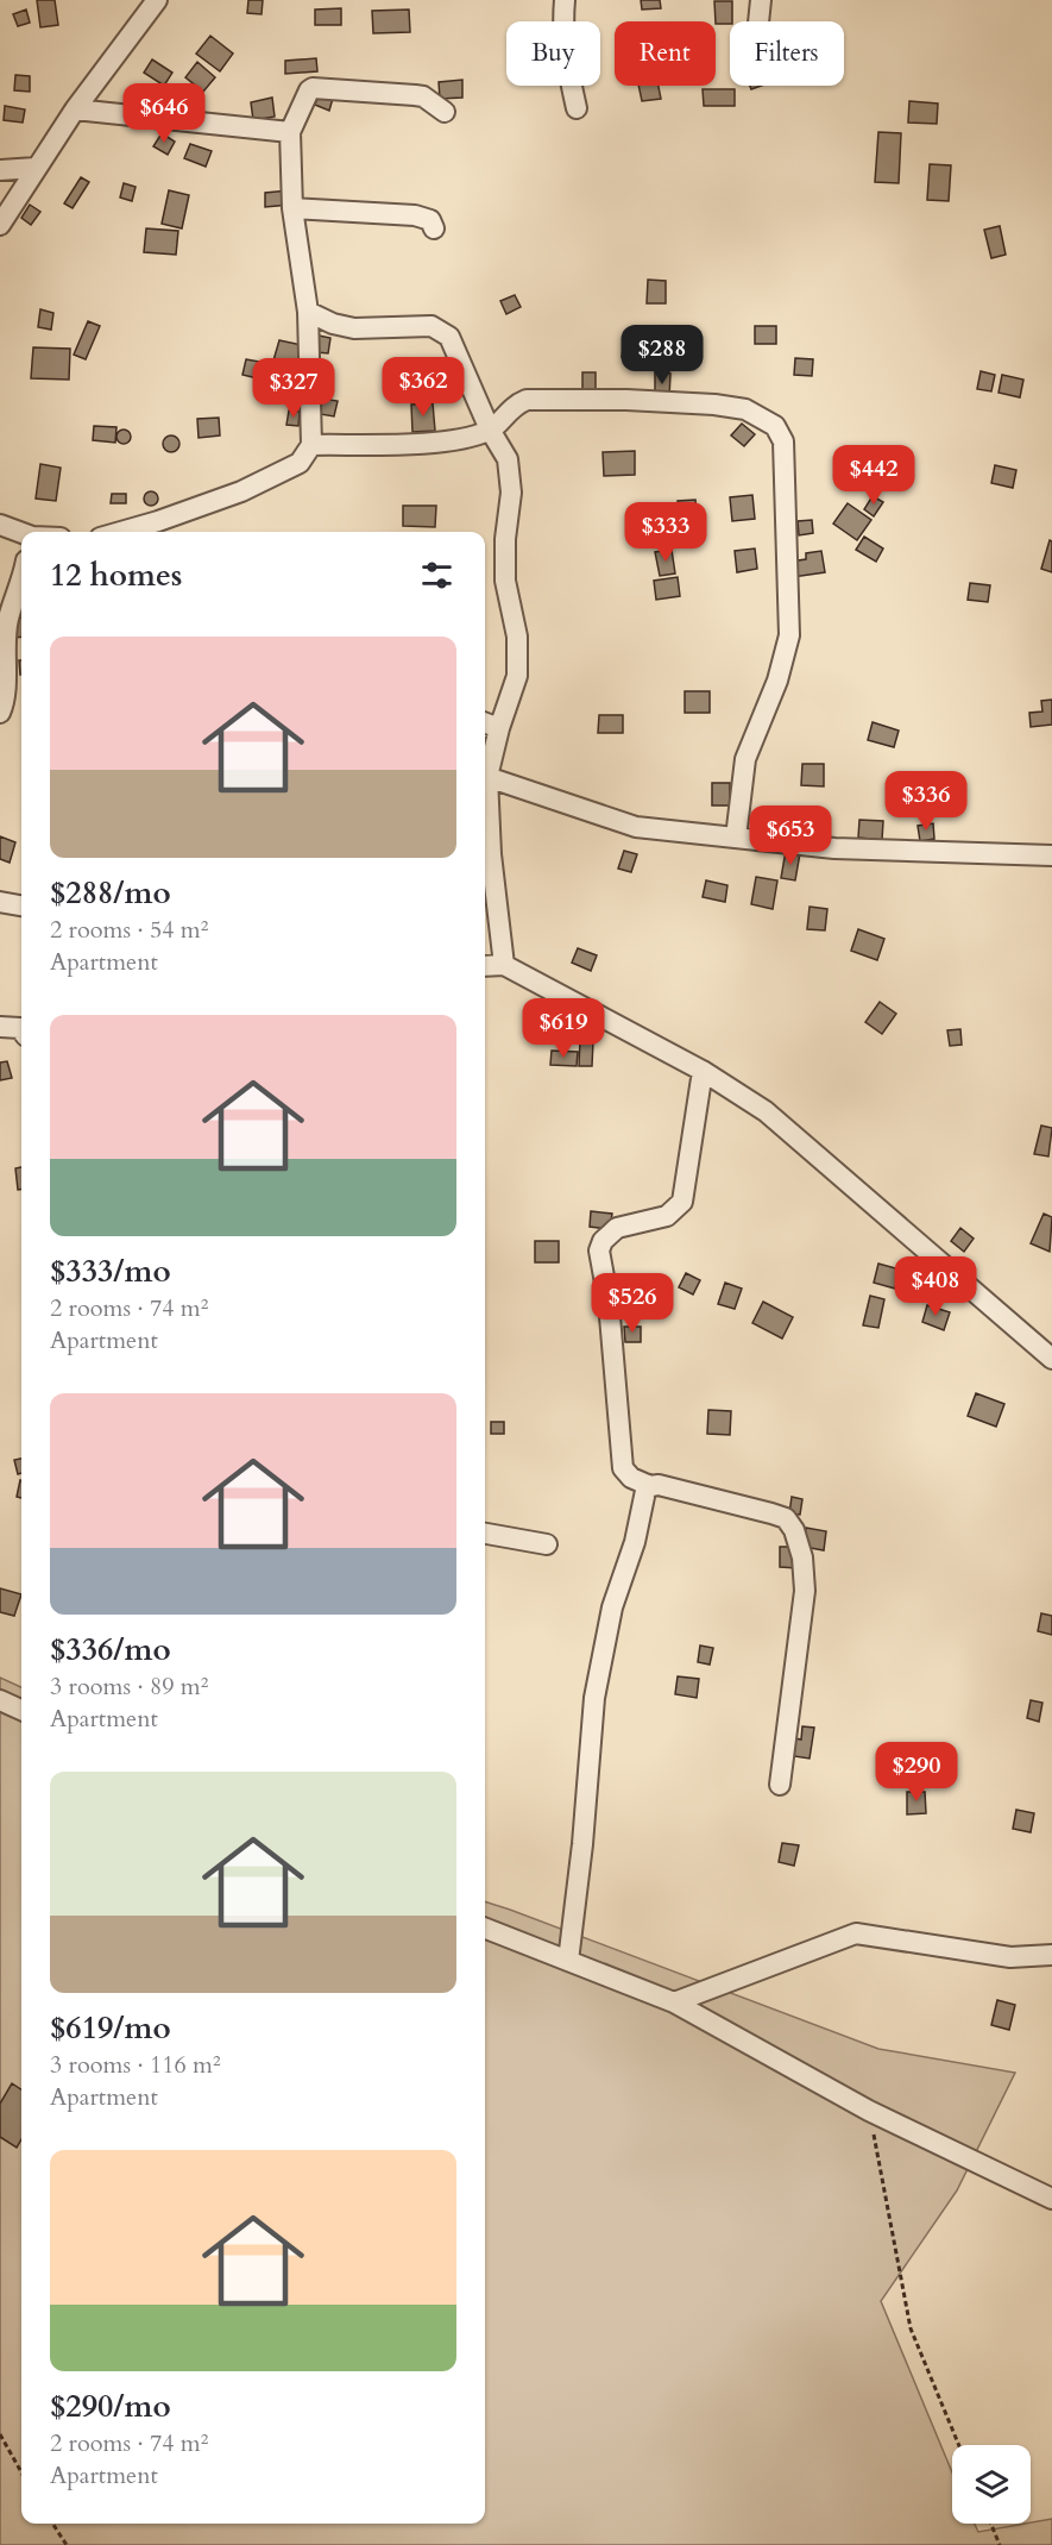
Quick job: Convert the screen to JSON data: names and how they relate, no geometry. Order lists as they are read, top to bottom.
{
  "page": {
    "chip": ["Buy", "Rent", "Filters"],
    "price": [
      "$646",
      "$288",
      "$362",
      "$327",
      "$442",
      "$333",
      "$336",
      "$653",
      "$619",
      "$408",
      "$526",
      "$290"
    ],
    "heading": "12 homes",
    "list": [
      {
        "name": "$288/mo",
        "note": "2 rooms · 54 m² · Apartment"
      },
      {
        "name": "$333/mo",
        "note": "2 rooms · 74 m² · Apartment"
      },
      {
        "name": "$336/mo",
        "note": "3 rooms · 89 m² · Apartment"
      },
      {
        "name": "$619/mo",
        "note": "3 rooms · 116 m² · Apartment"
      },
      {
        "name": "$290/mo",
        "note": "2 rooms · 74 m² · Apartment"
      }
    ]
  }
}
